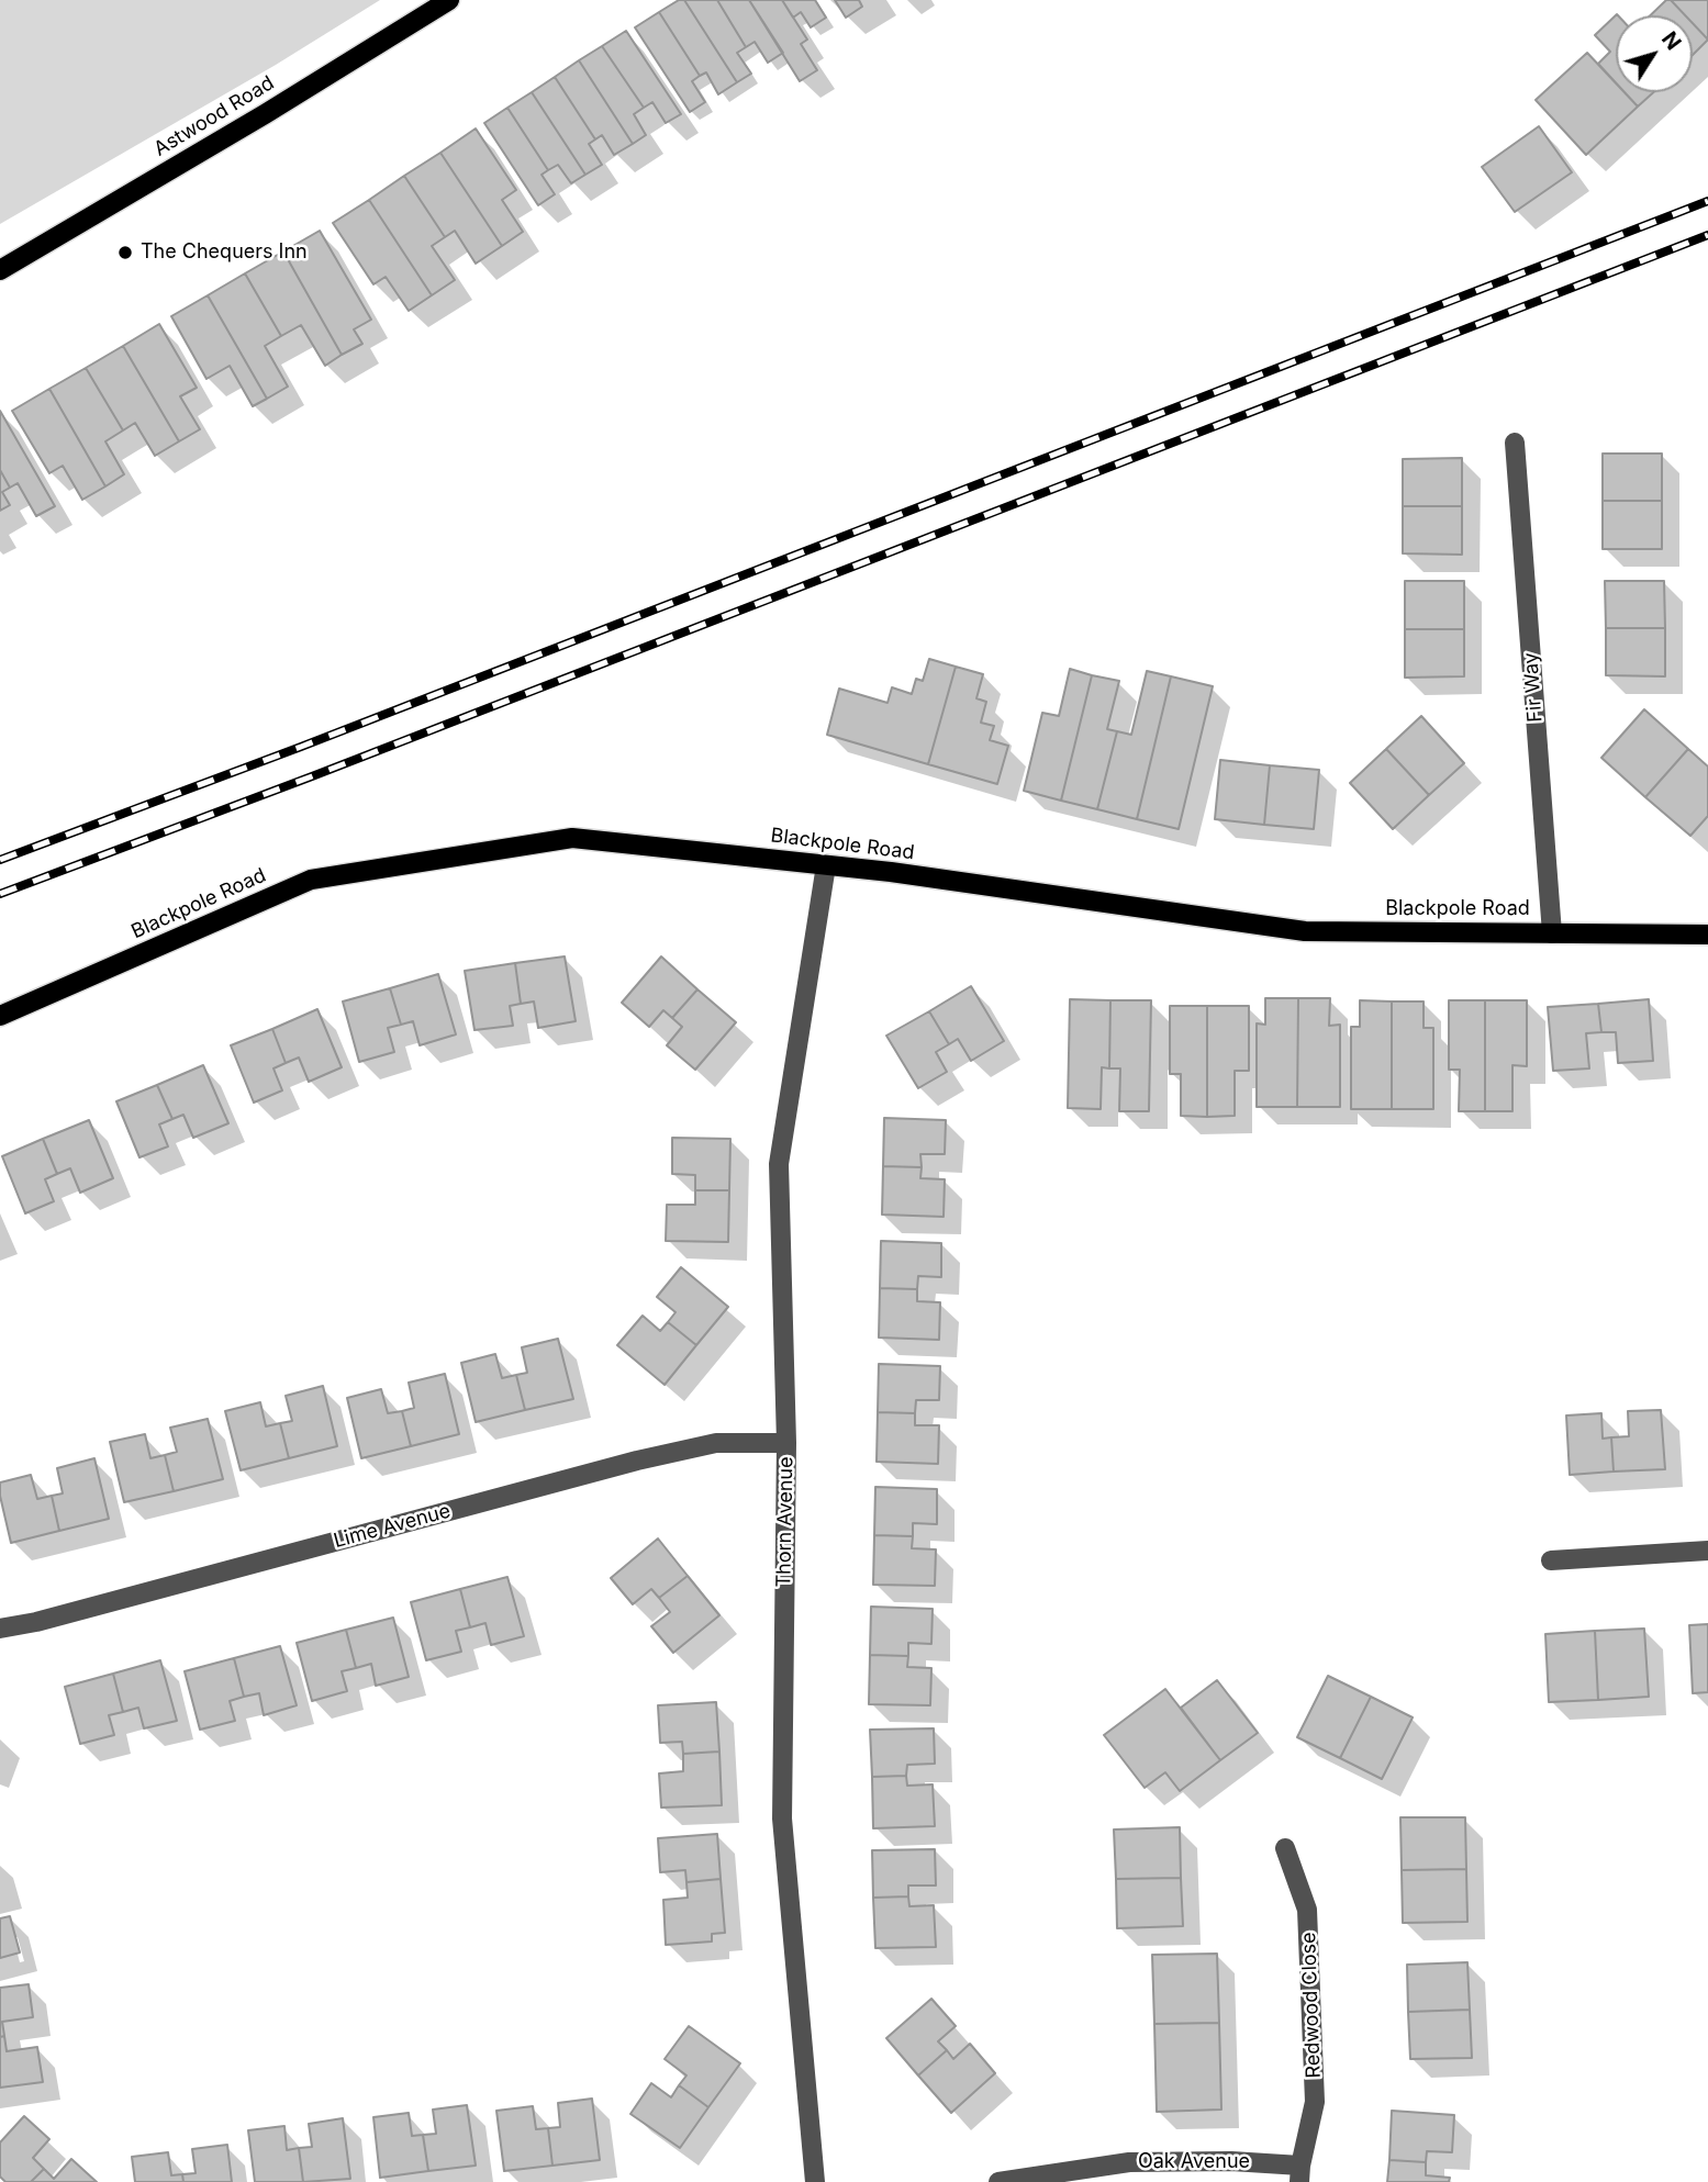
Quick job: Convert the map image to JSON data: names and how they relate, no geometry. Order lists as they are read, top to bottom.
{
  "streets": {
    "main road": ["Astwood Road", "Blackpole Road"],
    "street": [
      "Fir Way",
      "Thorn Avenue",
      "Lime Avenue",
      "Redwood Close",
      "Oak Avenue"
    ]
  },
  "crossings": [
    ["Fir Way", "Blackpole Road"],
    ["Blackpole Road", "Thorn Avenue"],
    ["Thorn Avenue", "Lime Avenue"],
    ["Redwood Close", "Oak Avenue"]
  ],
  "places": ["The Chequers Inn"],
  "north": "top right"
}
